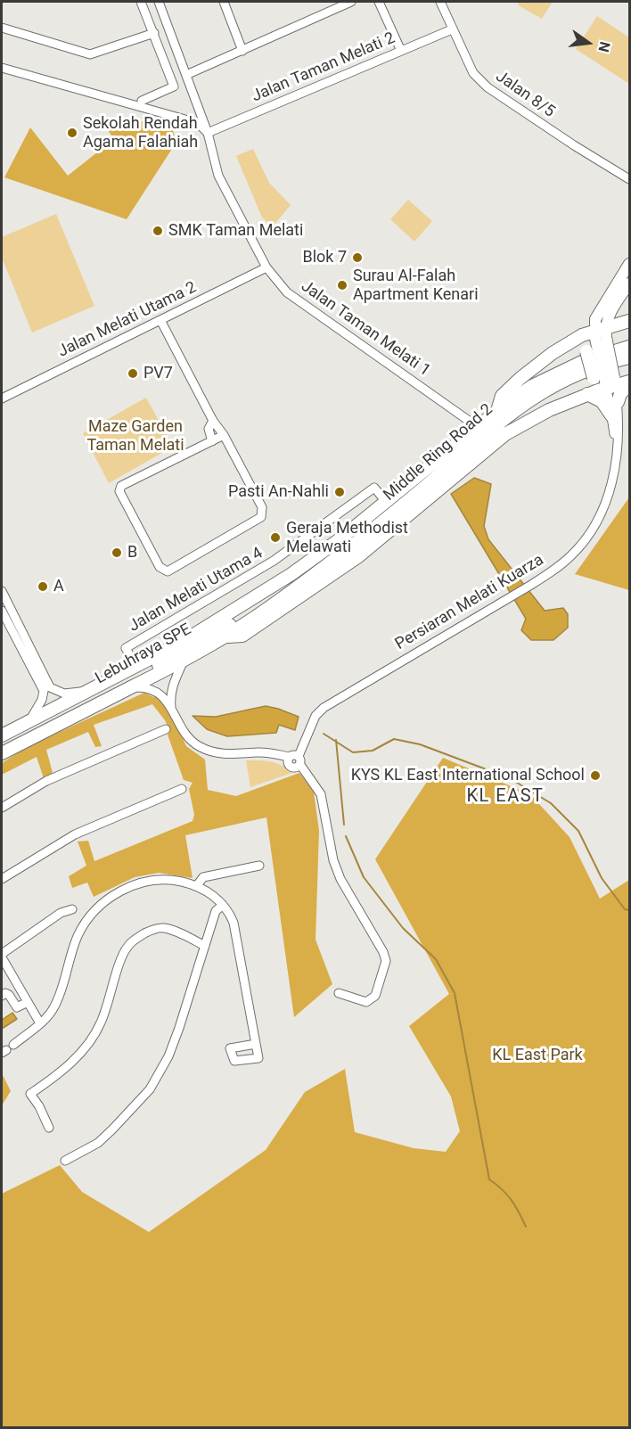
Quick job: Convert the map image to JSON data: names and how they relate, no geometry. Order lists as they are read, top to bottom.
{
  "streets": {
    "highway": ["Middle Ring Road 2", "Lebuhraya SPE"],
    "street": [
      "Jalan Taman Melati 2",
      "Jalan 8/5",
      "Jalan Melati Utama 2",
      "Jalan Taman Melati 1",
      "Jalan Melati Utama 4",
      "Persiaran Melati Kuarza"
    ]
  },
  "crossings": [
    ["Jalan Taman Melati 2", "Jalan 8/5"],
    ["Jalan Taman Melati 2", "Jalan Taman Melati 1"],
    ["Jalan Melati Utama 2", "Jalan Taman Melati 1"],
    ["Jalan Taman Melati 1", "Middle Ring Road 2"],
    ["Middle Ring Road 2", "Jalan Melati Utama 4"],
    ["Middle Ring Road 2", "Lebuhraya SPE"],
    ["Jalan Melati Utama 4", "Lebuhraya SPE"]
  ],
  "districts": ["KL EAST"],
  "parks": ["Maze Garden Taman Melati", "KL East Park"],
  "places": [
    "Sekolah Rendah Agama Falahiah",
    "SMK Taman Melati",
    "Blok 7",
    "Surau Al-Falah Apartment Kenari",
    "PV7",
    "Pasti An-Nahli",
    "Geraja Methodist Melawati",
    "B",
    "A",
    "KYS KL East International School"
  ],
  "north": "right"
}
